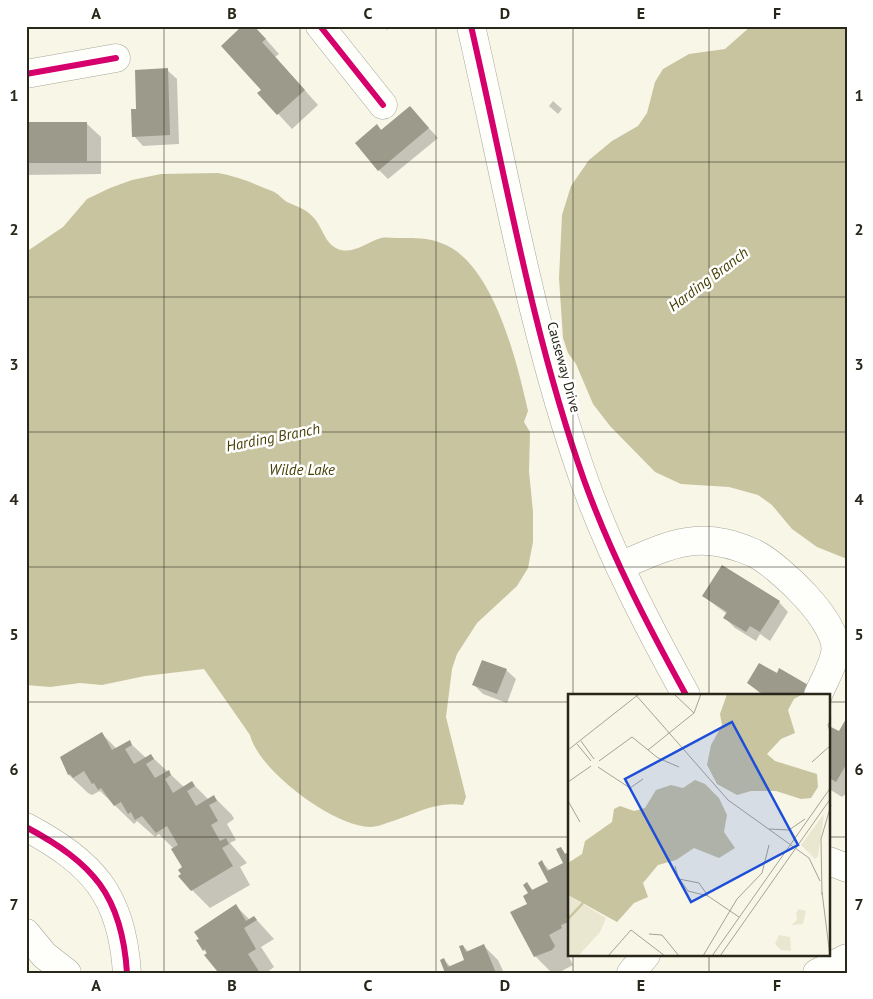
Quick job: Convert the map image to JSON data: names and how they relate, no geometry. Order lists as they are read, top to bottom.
{
  "streets": {
    "street": ["Causeway Drive"]
  },
  "water": ["Harding Branch", "Wilde Lake"],
  "grid": {
    "columns": [
      "A",
      "B",
      "C",
      "D",
      "E",
      "F"
    ],
    "rows": [
      "1",
      "2",
      "3",
      "4",
      "5",
      "6",
      "7"
    ]
  }
}
